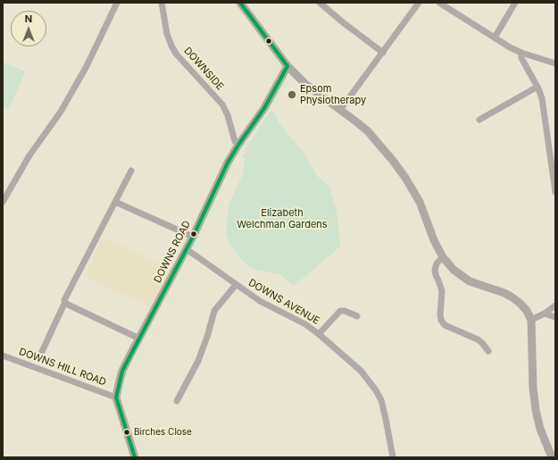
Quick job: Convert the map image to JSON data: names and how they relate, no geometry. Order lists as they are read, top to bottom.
{
  "streets": {
    "main road": ["DOWNS ROAD"],
    "street": ["DOWNSIDE", "DOWNS AVENUE", "DOWNS HILL ROAD"]
  },
  "crossings": [
    ["DOWNSIDE", "DOWNS ROAD"],
    ["DOWNS ROAD", "DOWNS AVENUE"],
    ["DOWNS ROAD", "DOWNS HILL ROAD"]
  ],
  "parks": ["Elizabeth Welchman Gardens"],
  "places": ["Epsom Physiotherapy", "Birches Close"],
  "north": "top"
}
